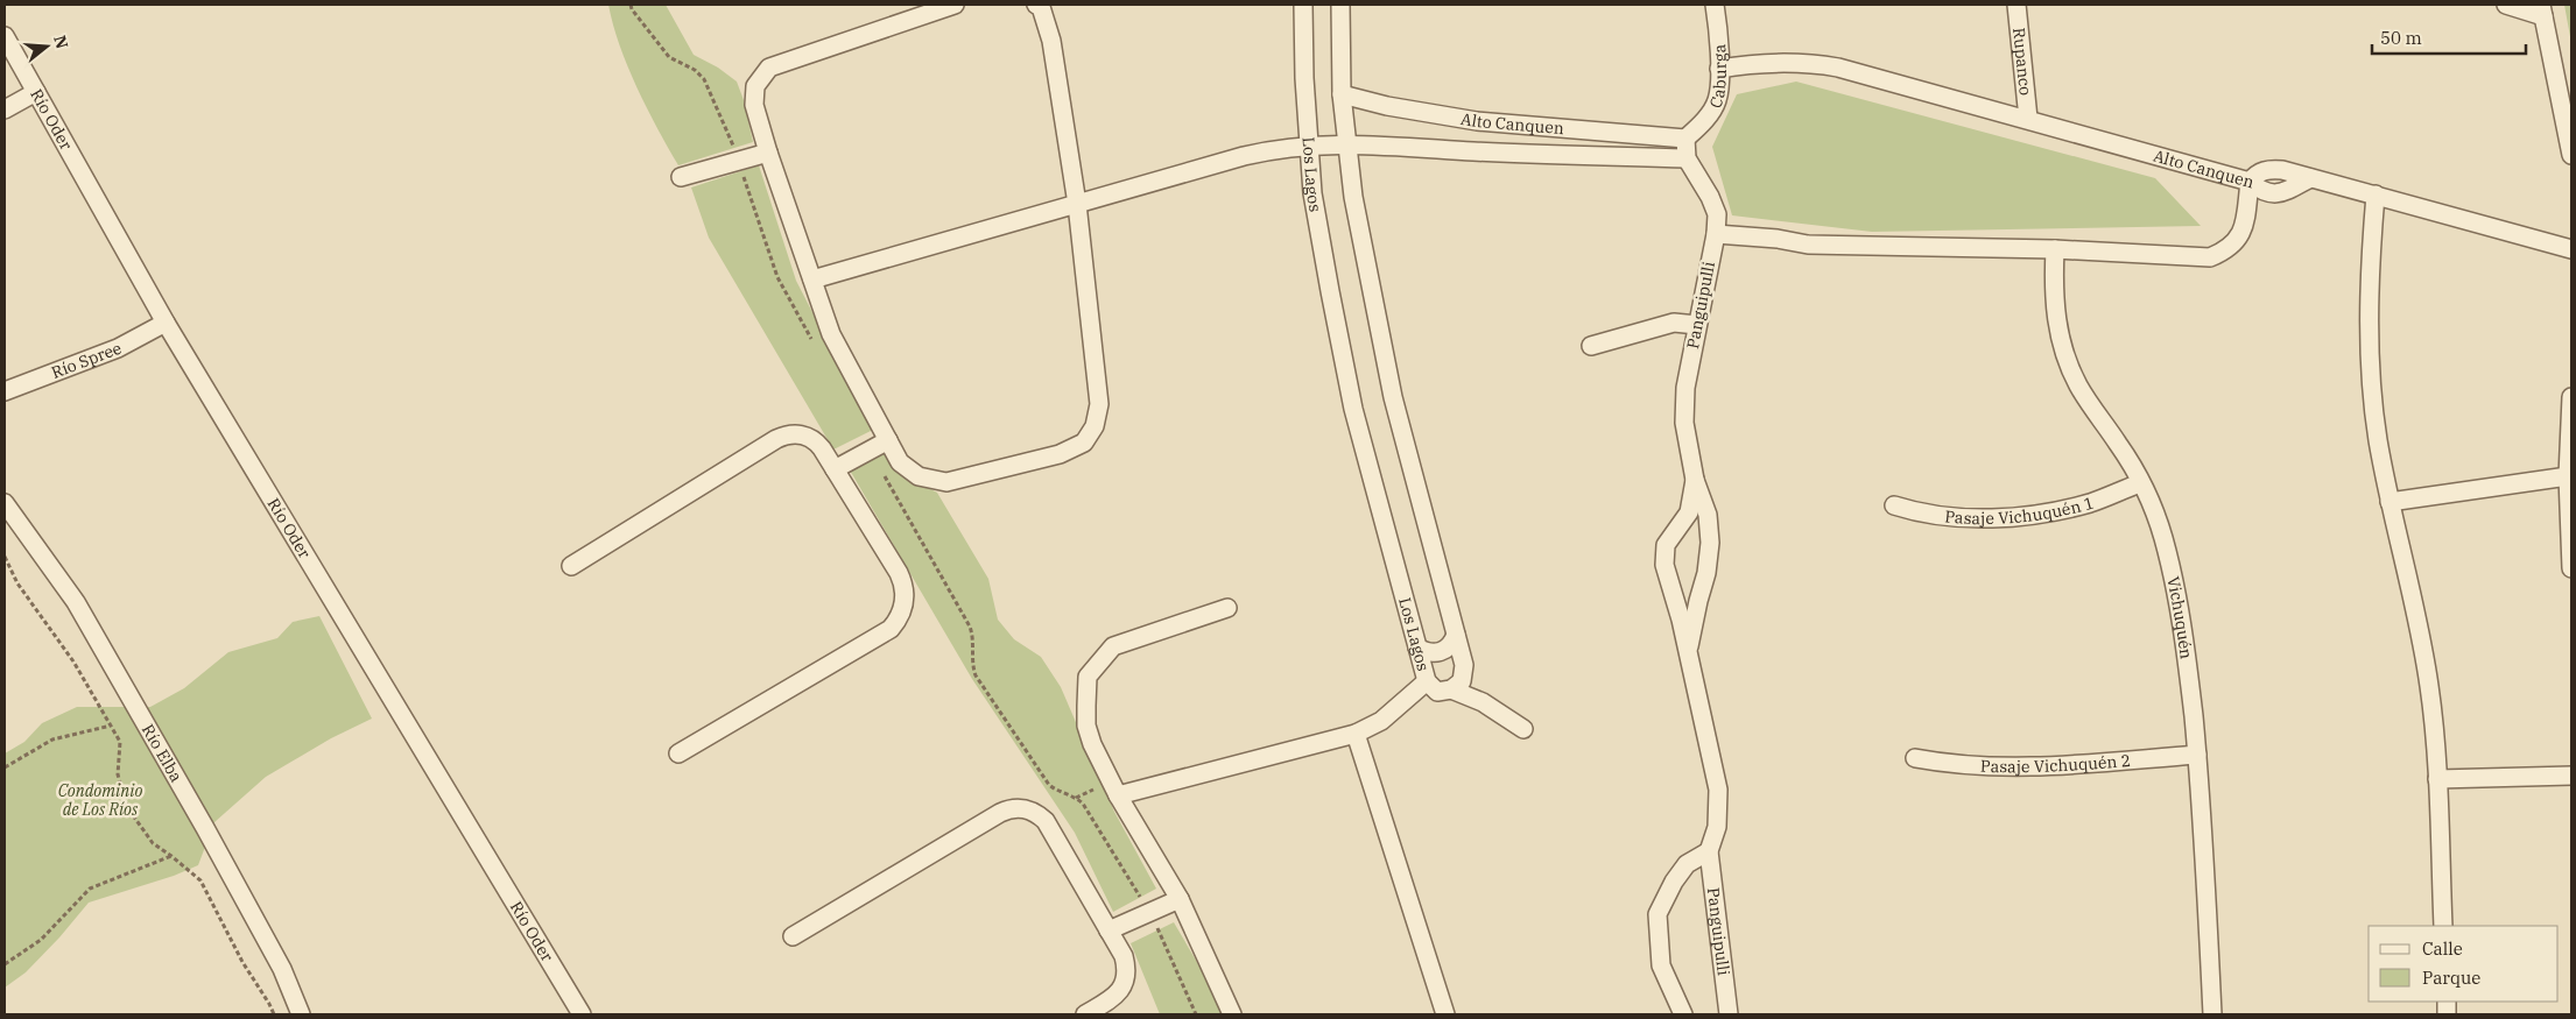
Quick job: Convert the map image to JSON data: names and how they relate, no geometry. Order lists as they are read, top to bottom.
{
  "streets": {
    "street": [
      "Rupanco",
      "Caburga",
      "Río Oder",
      "Alto Canquen",
      "Los Lagos",
      "Panguipulli",
      "Río Spree",
      "Pasaje Vichuquén 1",
      "Vichuquén",
      "Río Elba",
      "Pasaje Vichuquén 2"
    ]
  },
  "crossings": [
    ["Rupanco", "Alto Canquen"],
    ["Caburga", "Alto Canquen"],
    ["Caburga", "Panguipulli"],
    ["Río Oder", "Río Spree"],
    ["Alto Canquen", "Los Lagos"],
    ["Alto Canquen", "Panguipulli"],
    ["Alto Canquen", "Vichuquén"],
    ["Pasaje Vichuquén 1", "Vichuquén"],
    ["Vichuquén", "Pasaje Vichuquén 2"]
  ],
  "parks": ["Condominio de Los Ríos"],
  "legend": ["Calle", "Parque"],
  "scale_bar": "50 m",
  "north": "right"
}
